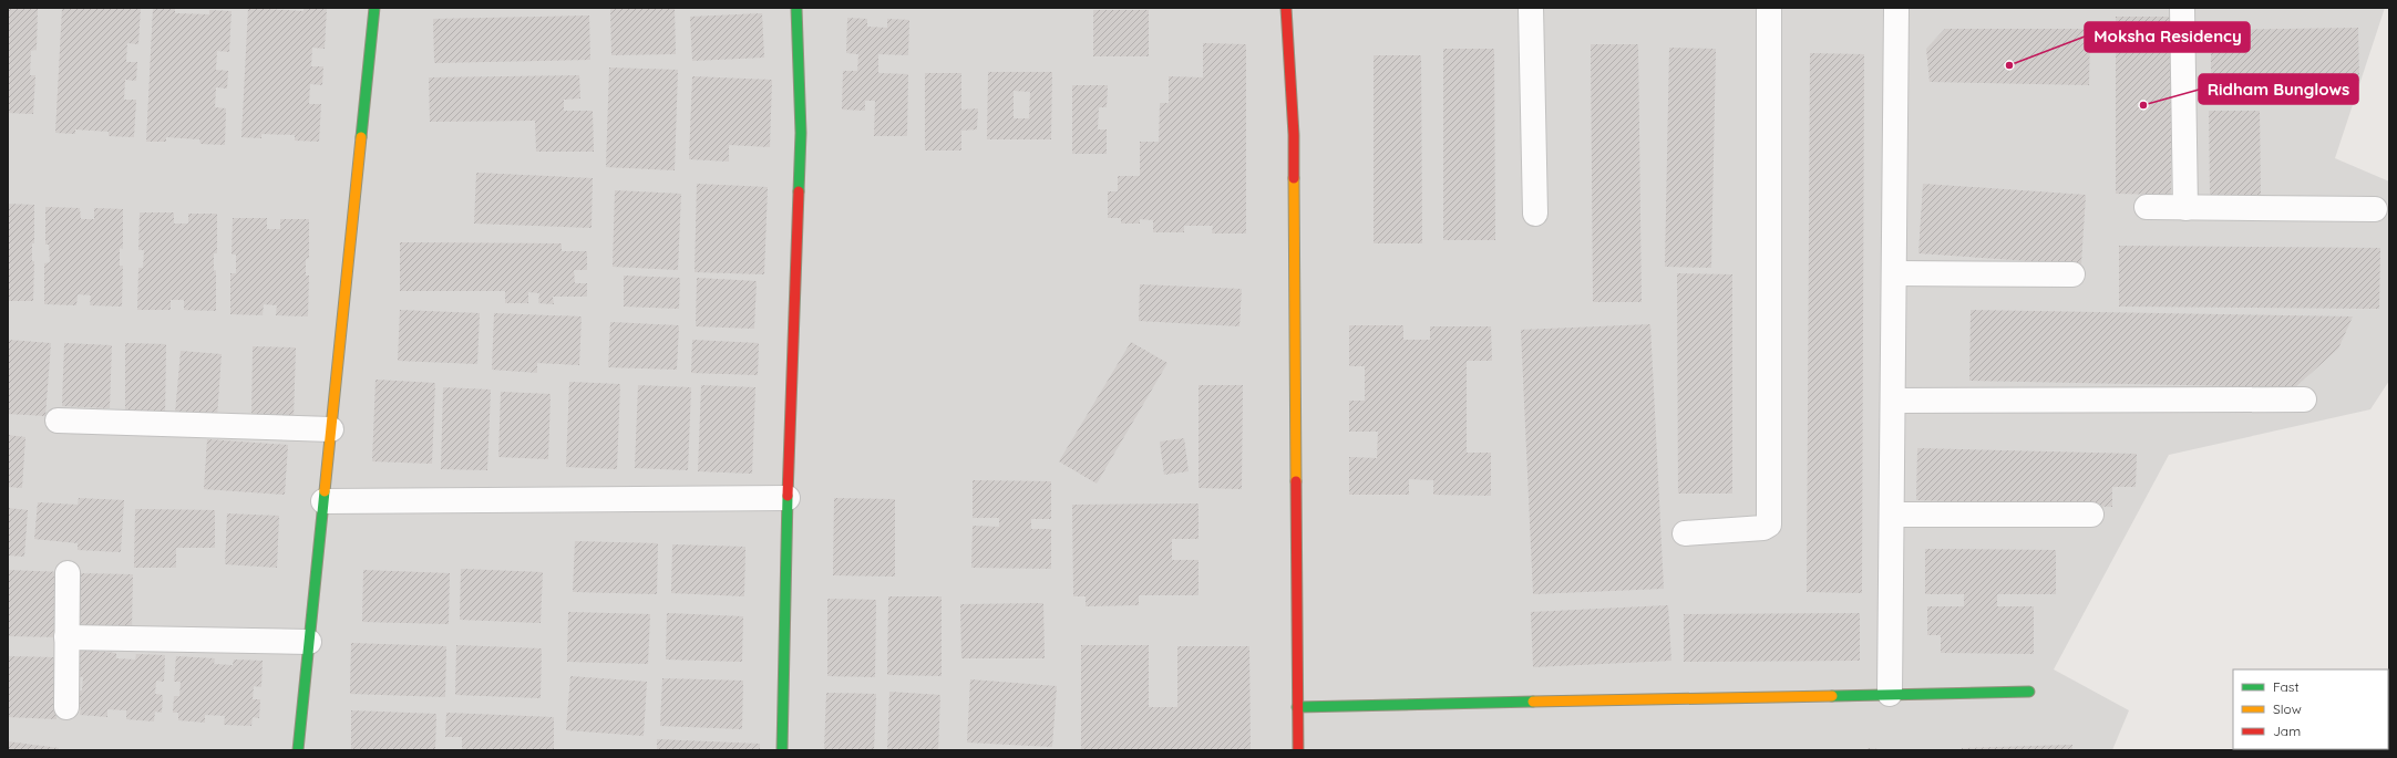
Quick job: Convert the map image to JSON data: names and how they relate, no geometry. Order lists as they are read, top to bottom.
{
  "places": ["Moksha Residency", "Ridham Bunglows"],
  "legend": ["Fast", "Slow", "Jam"]
}
